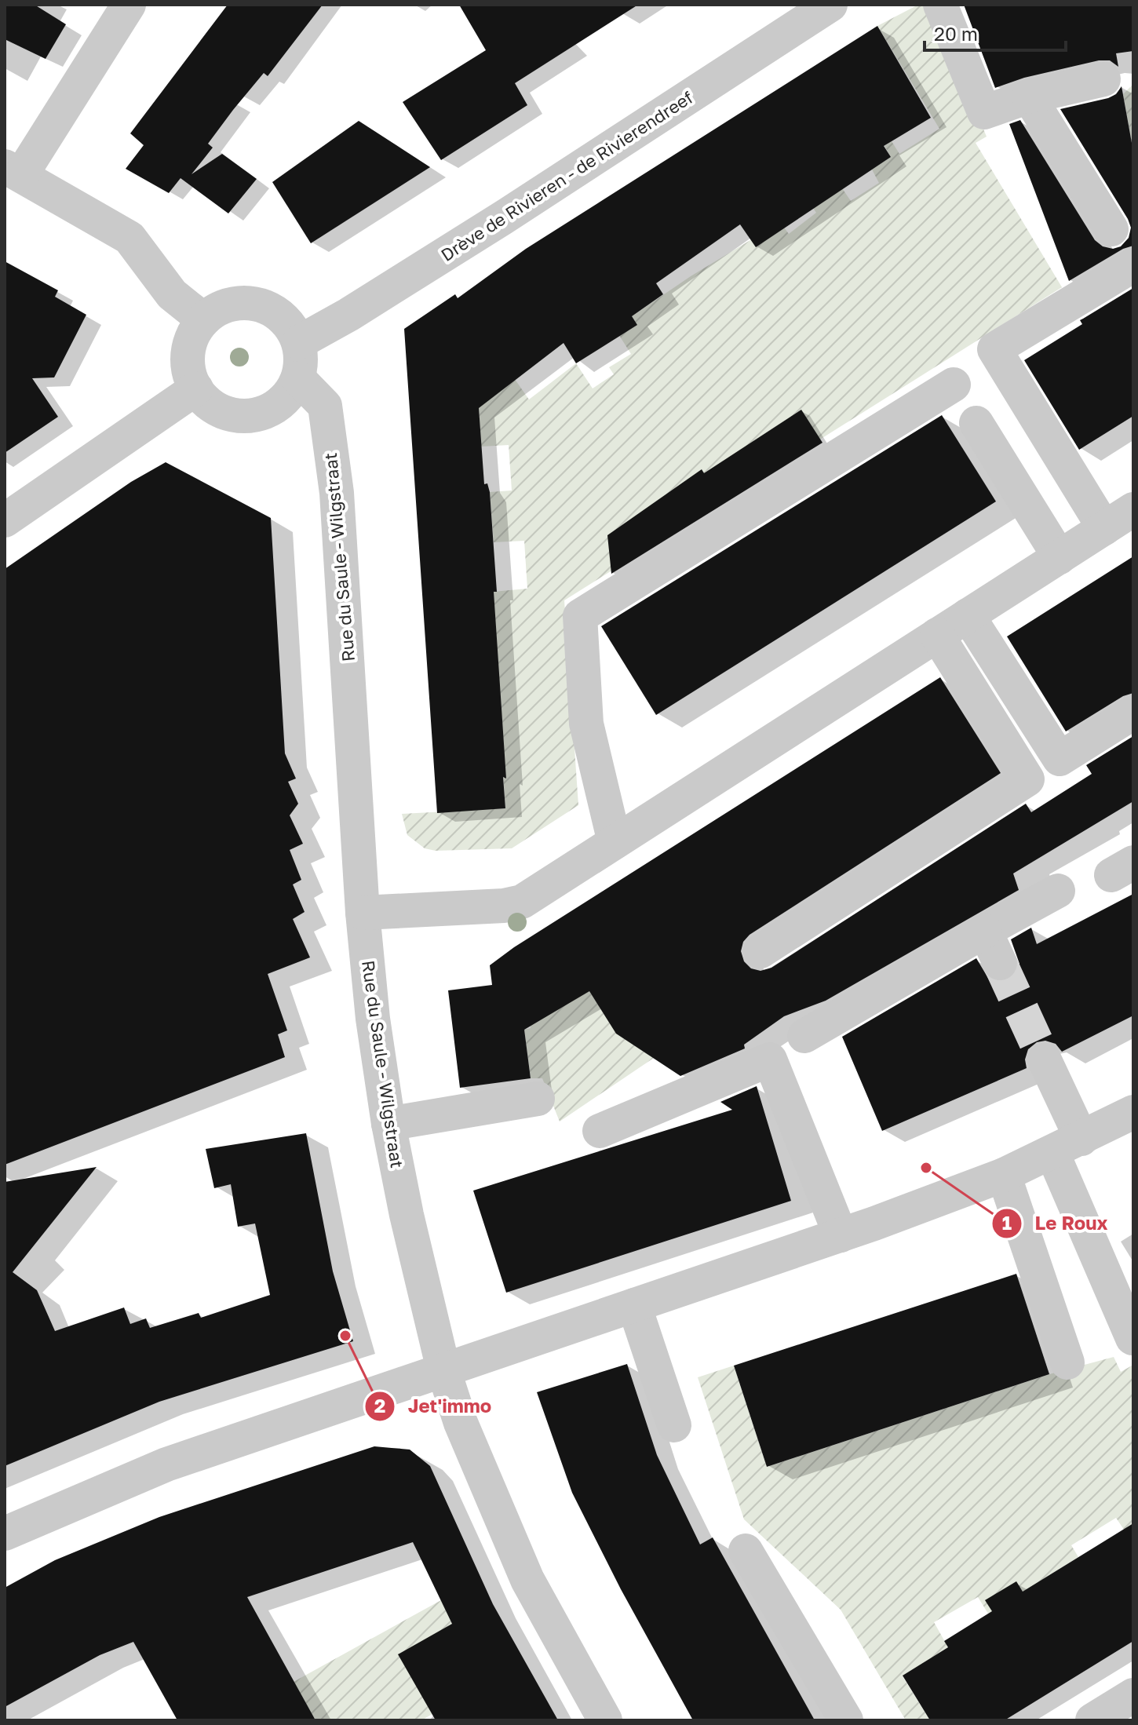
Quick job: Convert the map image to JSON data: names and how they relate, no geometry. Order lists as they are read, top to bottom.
{
  "streets": {
    "street": ["Drève de Rivieren - de Rivierendreef", "Rue du Saule - Wilgstraat"]
  },
  "crossings": [
    ["Drève de Rivieren - de Rivierendreef", "Rue du Saule - Wilgstraat"]
  ],
  "places": ["Le Roux", "Jet'immo"],
  "scale_bar": "20 m"
}
